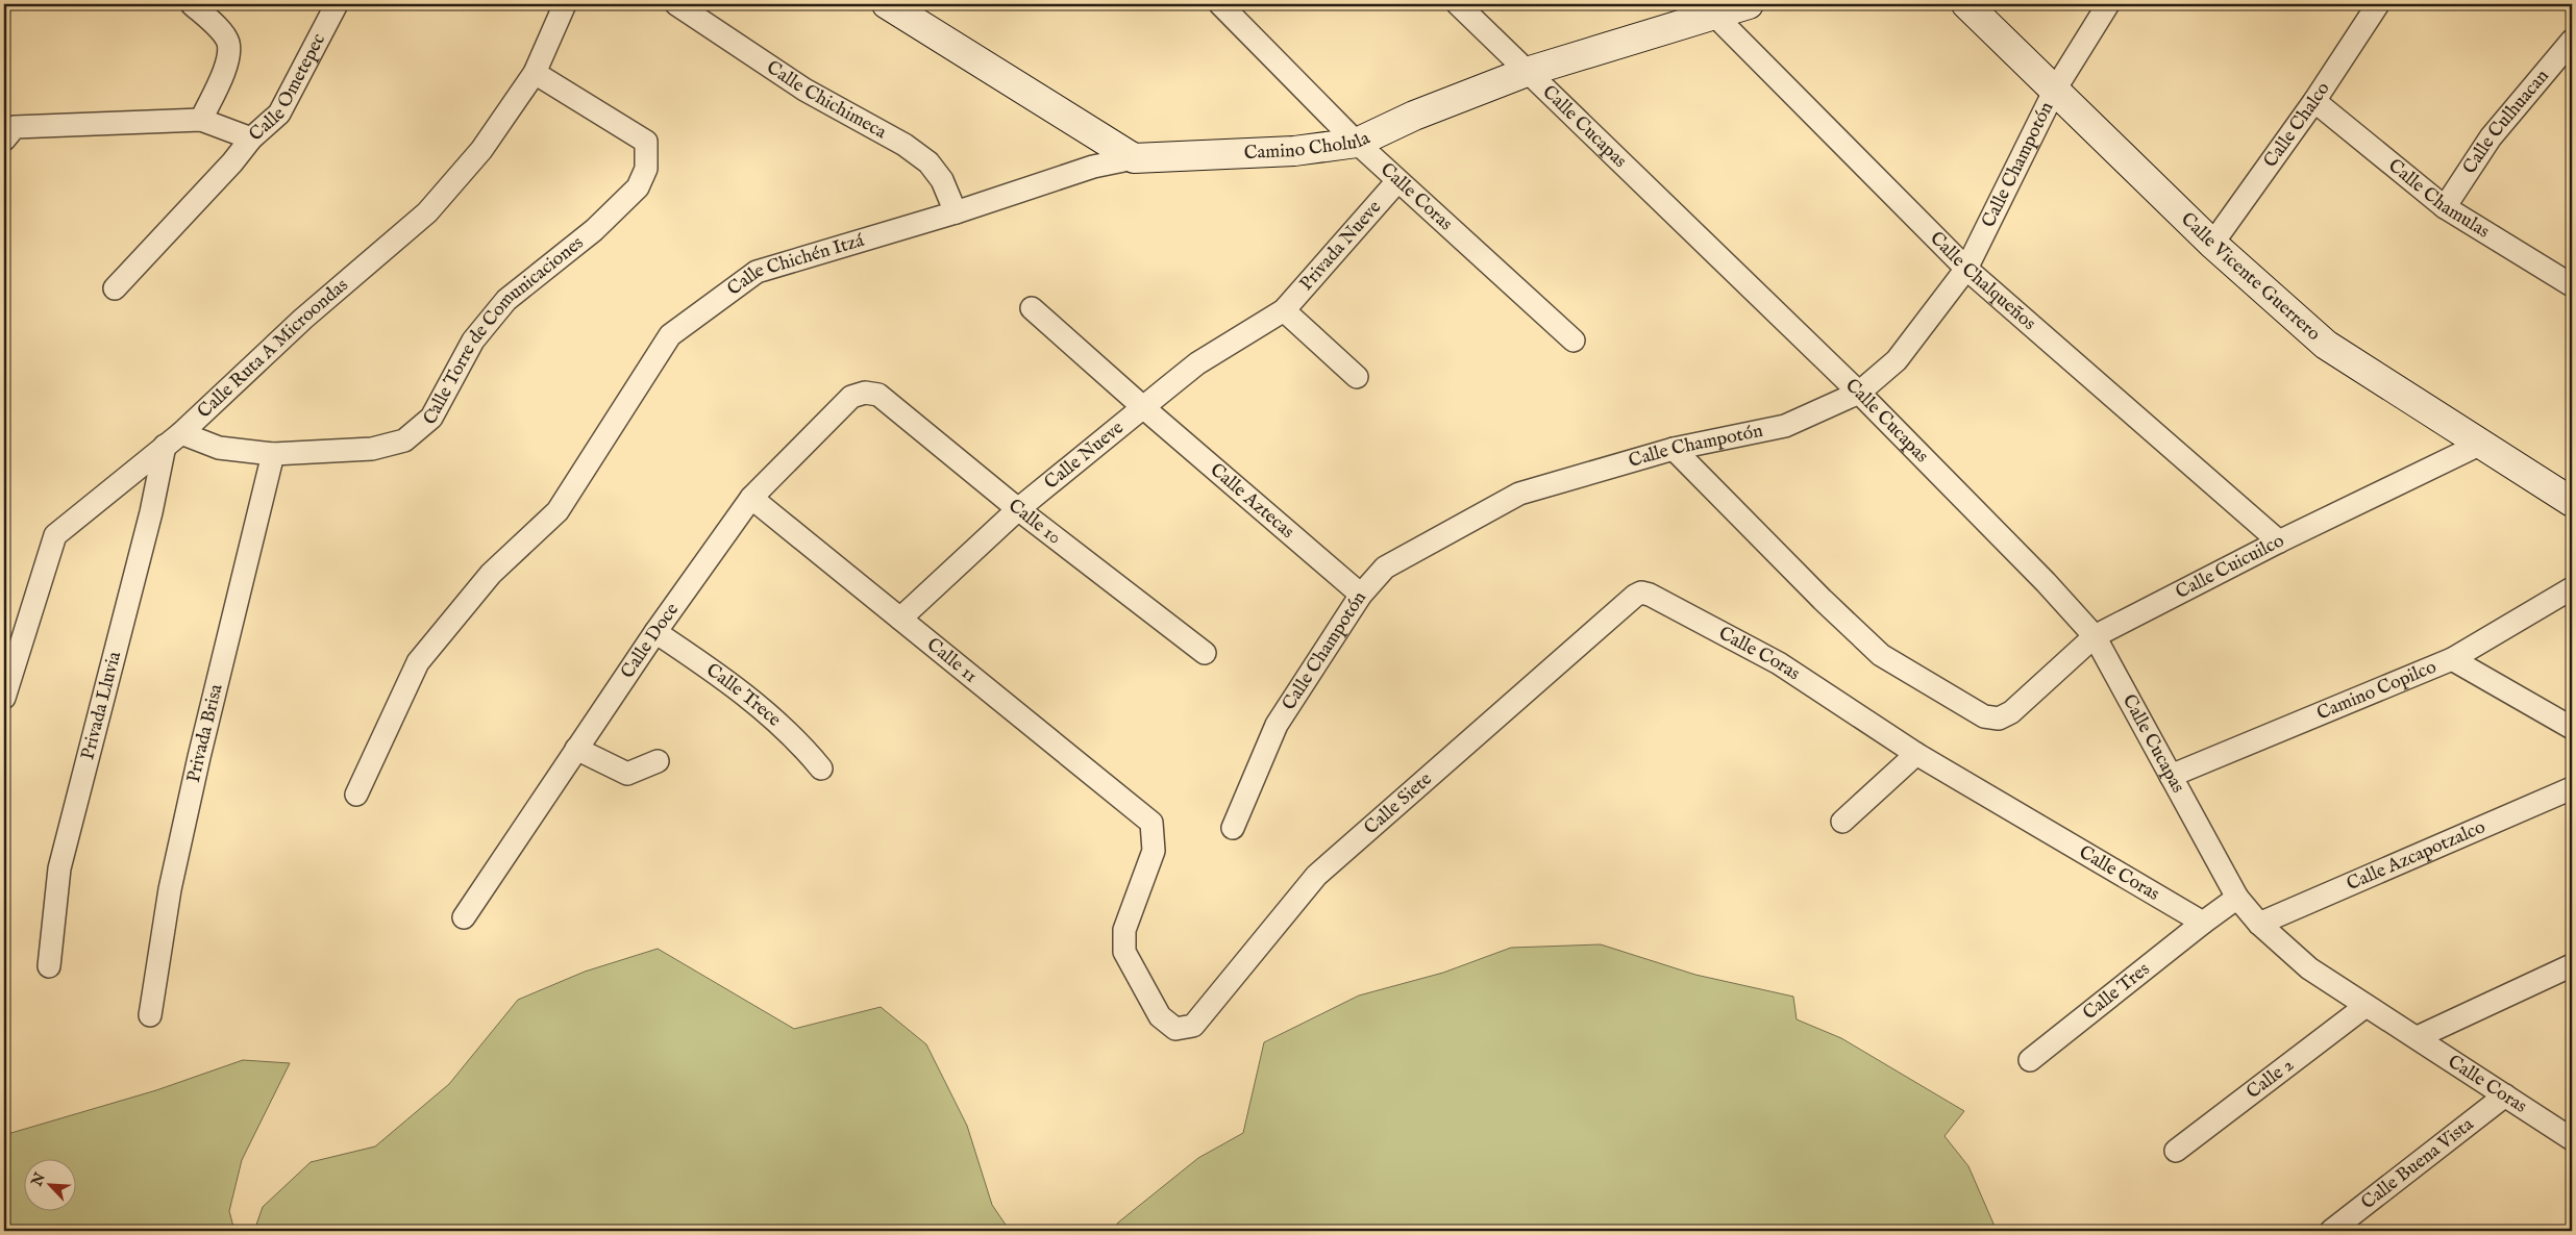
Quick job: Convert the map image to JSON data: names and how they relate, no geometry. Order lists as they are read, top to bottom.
{
  "streets": {
    "street": [
      "Calle Ometepec",
      "Calle Chichimeca",
      "Calle Culhuacan",
      "Calle Chalco",
      "Calle Cucapas",
      "Camino Cholula",
      "Calle Champotón",
      "Calle Coras",
      "Calle Chamulas",
      "Privada Nueve",
      "Calle Chichén Itzá",
      "Calle Vicente Guerrero",
      "Calle Chalqueños",
      "Calle Torre de Comunicaciones",
      "Calle Ruta A Microondas",
      "Calle Nueve",
      "Calle Aztecas",
      "Calle 10",
      "Calle Cuicuilco",
      "Calle Doce",
      "Calle 11",
      "Camino Copilco",
      "Calle Trece",
      "Privada Lluvia",
      "Privada Brisa",
      "Calle Siete",
      "Calle Azcapotzalco",
      "Calle Tres",
      "Calle 2",
      "Calle Buena Vista"
    ]
  },
  "crossings": [
    ["Calle Chichimeca", "Calle Chichén Itzá"],
    ["Calle Culhuacan", "Calle Chamulas"],
    ["Calle Chalco", "Calle Chamulas"],
    ["Calle Chalco", "Calle Vicente Guerrero"],
    ["Calle Cucapas", "Camino Cholula"],
    ["Calle Cucapas", "Calle Champotón"],
    ["Calle Cucapas", "Calle Coras"],
    ["Calle Cucapas", "Calle Cuicuilco"],
    ["Calle Cucapas", "Camino Copilco"],
    ["Camino Cholula", "Calle Coras"],
    ["Camino Cholula", "Calle Chichén Itzá"],
    ["Camino Cholula", "Calle Chalqueños"],
    ["Calle Champotón", "Calle Vicente Guerrero"],
    ["Calle Champotón", "Calle Chalqueños"],
    ["Calle Champotón", "Calle Aztecas"],
    ["Calle Champotón", "Calle Cuicuilco"],
    ["Calle Coras", "Privada Nueve"],
    ["Calle Coras", "Calle Siete"],
    ["Calle Coras", "Calle Azcapotzalco"],
    ["Calle Coras", "Calle Tres"],
    ["Calle Coras", "Calle 2"],
    ["Calle Coras", "Calle Buena Vista"],
    ["Privada Nueve", "Calle Nueve"],
    ["Calle Vicente Guerrero", "Calle Cuicuilco"],
    ["Calle Chalqueños", "Calle Cuicuilco"],
    ["Calle Torre de Comunicaciones", "Calle Ruta A Microondas"],
    ["Calle Torre de Comunicaciones", "Privada Lluvia"],
    ["Calle Torre de Comunicaciones", "Privada Brisa"],
    ["Calle Ruta A Microondas", "Privada Lluvia"],
    ["Calle Nueve", "Calle Aztecas"],
    ["Calle Nueve", "Calle 10"],
    ["Calle Nueve", "Calle 11"],
    ["Calle 10", "Calle Doce"],
    ["Calle Doce", "Calle 11"],
    ["Calle Doce", "Calle Trece"],
    ["Calle 11", "Calle Siete"]
  ],
  "north": "top left"
}
